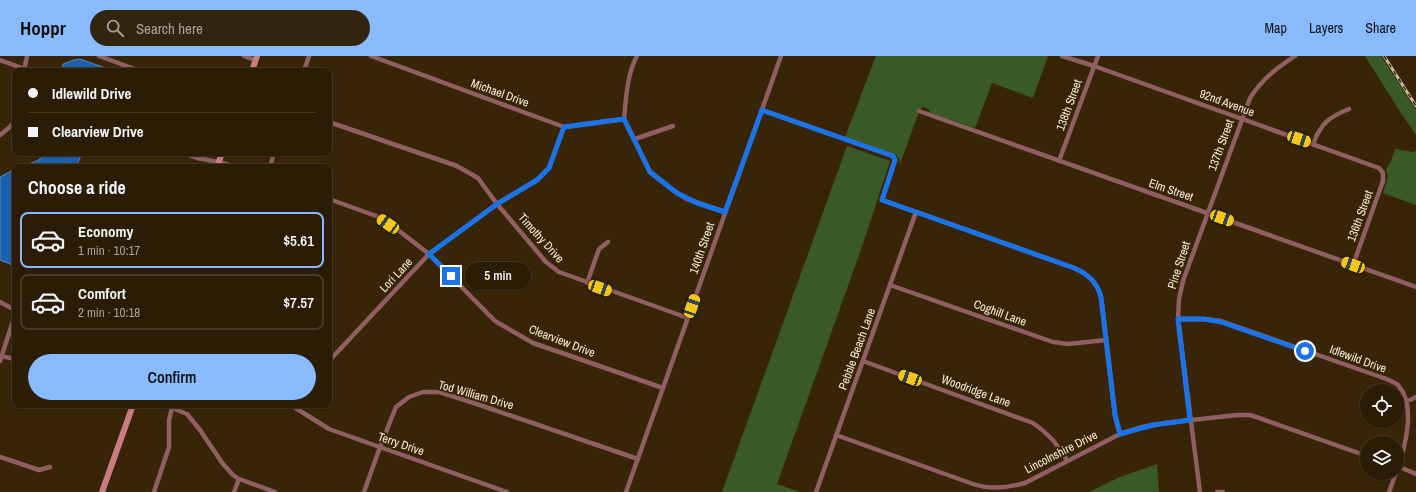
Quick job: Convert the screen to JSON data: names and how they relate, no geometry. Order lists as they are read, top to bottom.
{
  "streets": {
    "street": [
      "Michael Drive",
      "92nd Avenue",
      "138th Street",
      "137th Street",
      "Elm Street",
      "136th Street",
      "Timothy Drive",
      "140th Street",
      "Pine Street",
      "Lori Lane",
      "Coghill Lane",
      "Clearview Drive",
      "Pebble Beach Lane",
      "Idlewild Drive",
      "Woodridge Lane",
      "Tod William Drive",
      "Terry Drive",
      "Lincolnshire Drive"
    ]
  },
  "crossings": [
    ["Michael Drive", "Lori Lane"],
    ["92nd Avenue", "138th Street"],
    ["92nd Avenue", "137th Street"],
    ["92nd Avenue", "136th Street"],
    ["138th Street", "Elm Street"],
    ["137th Street", "Elm Street"],
    ["137th Street", "Pine Street"],
    ["Elm Street", "136th Street"],
    ["Elm Street", "Pine Street"],
    ["Timothy Drive", "140th Street"],
    ["Timothy Drive", "Lori Lane"],
    ["140th Street", "Clearview Drive"],
    ["140th Street", "Tod William Drive"],
    ["Pine Street", "Idlewild Drive"],
    ["Pine Street", "Lincolnshire Drive"],
    ["Lori Lane", "Clearview Drive"],
    ["Coghill Lane", "Pebble Beach Lane"],
    ["Pebble Beach Lane", "Woodridge Lane"],
    ["Pebble Beach Lane", "Lincolnshire Drive"],
    ["Woodridge Lane", "Lincolnshire Drive"],
    ["Tod William Drive", "Terry Drive"]
  ],
  "page": {
    "header": "Hoppr",
    "search": "Search here",
    "nav": ["Map", "Layers", "Share"],
    "banner": ["Idlewild Drive", "Clearview Drive"],
    "heading": "Choose a ride",
    "list": [
      {
        "name": "Economy",
        "note": "1 min · 10:17",
        "value": "$5.61"
      },
      {
        "name": "Comfort",
        "note": "2 min · 10:18",
        "value": "$7.57"
      }
    ],
    "bubble": "5 min",
    "buttons": "Confirm"
  }
}
